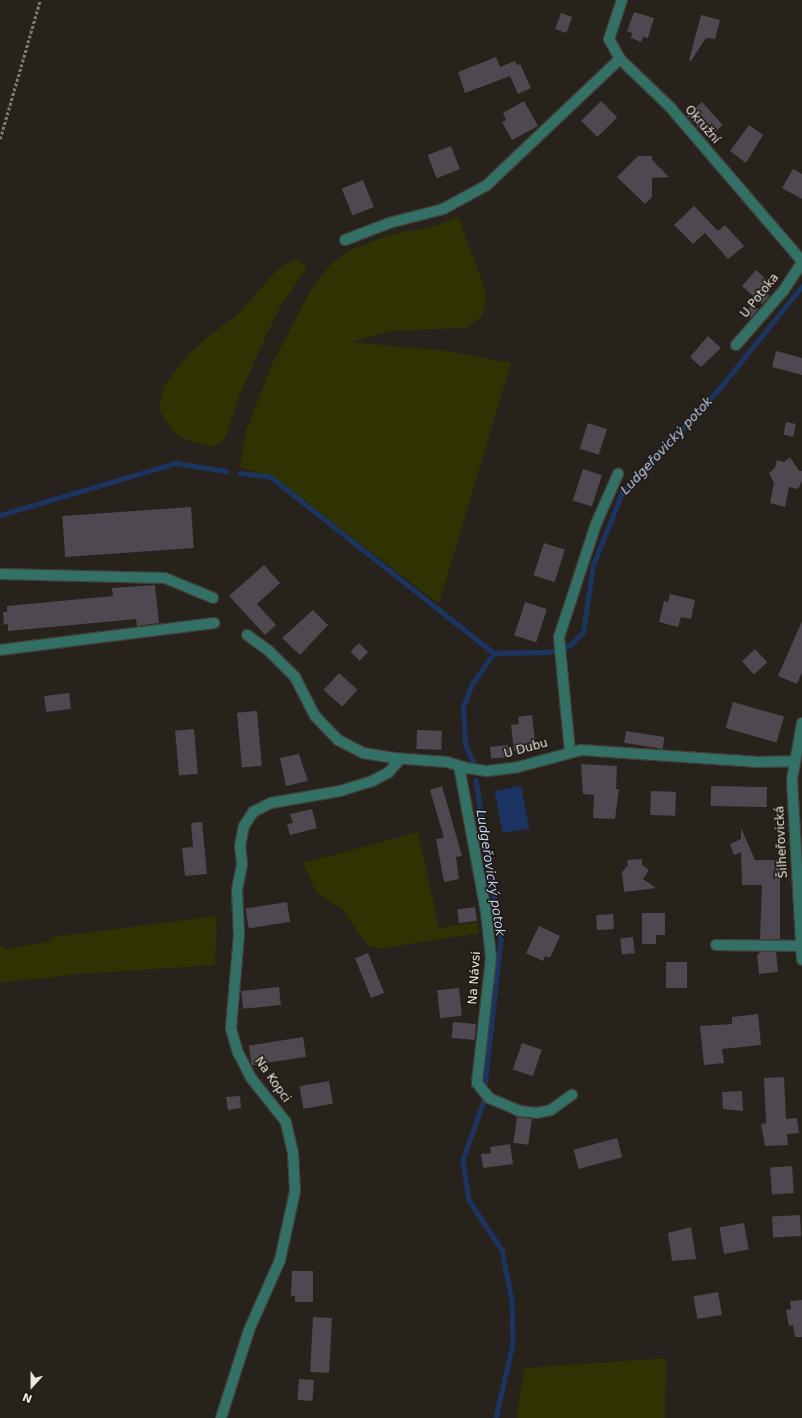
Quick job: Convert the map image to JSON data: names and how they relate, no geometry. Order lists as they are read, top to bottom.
{
  "streets": {
    "street": [
      "Okružní",
      "U Potoka",
      "U Dubu",
      "Šilheřovická",
      "Na Návsi",
      "Na Kopci"
    ]
  },
  "crossings": [
    ["Okružní", "U Potoka"],
    ["U Dubu", "Šilheřovická"],
    ["U Dubu", "Na Návsi"],
    ["U Dubu", "Na Kopci"]
  ],
  "water": ["Ludgeřovický potok"],
  "north": "bottom"
}
